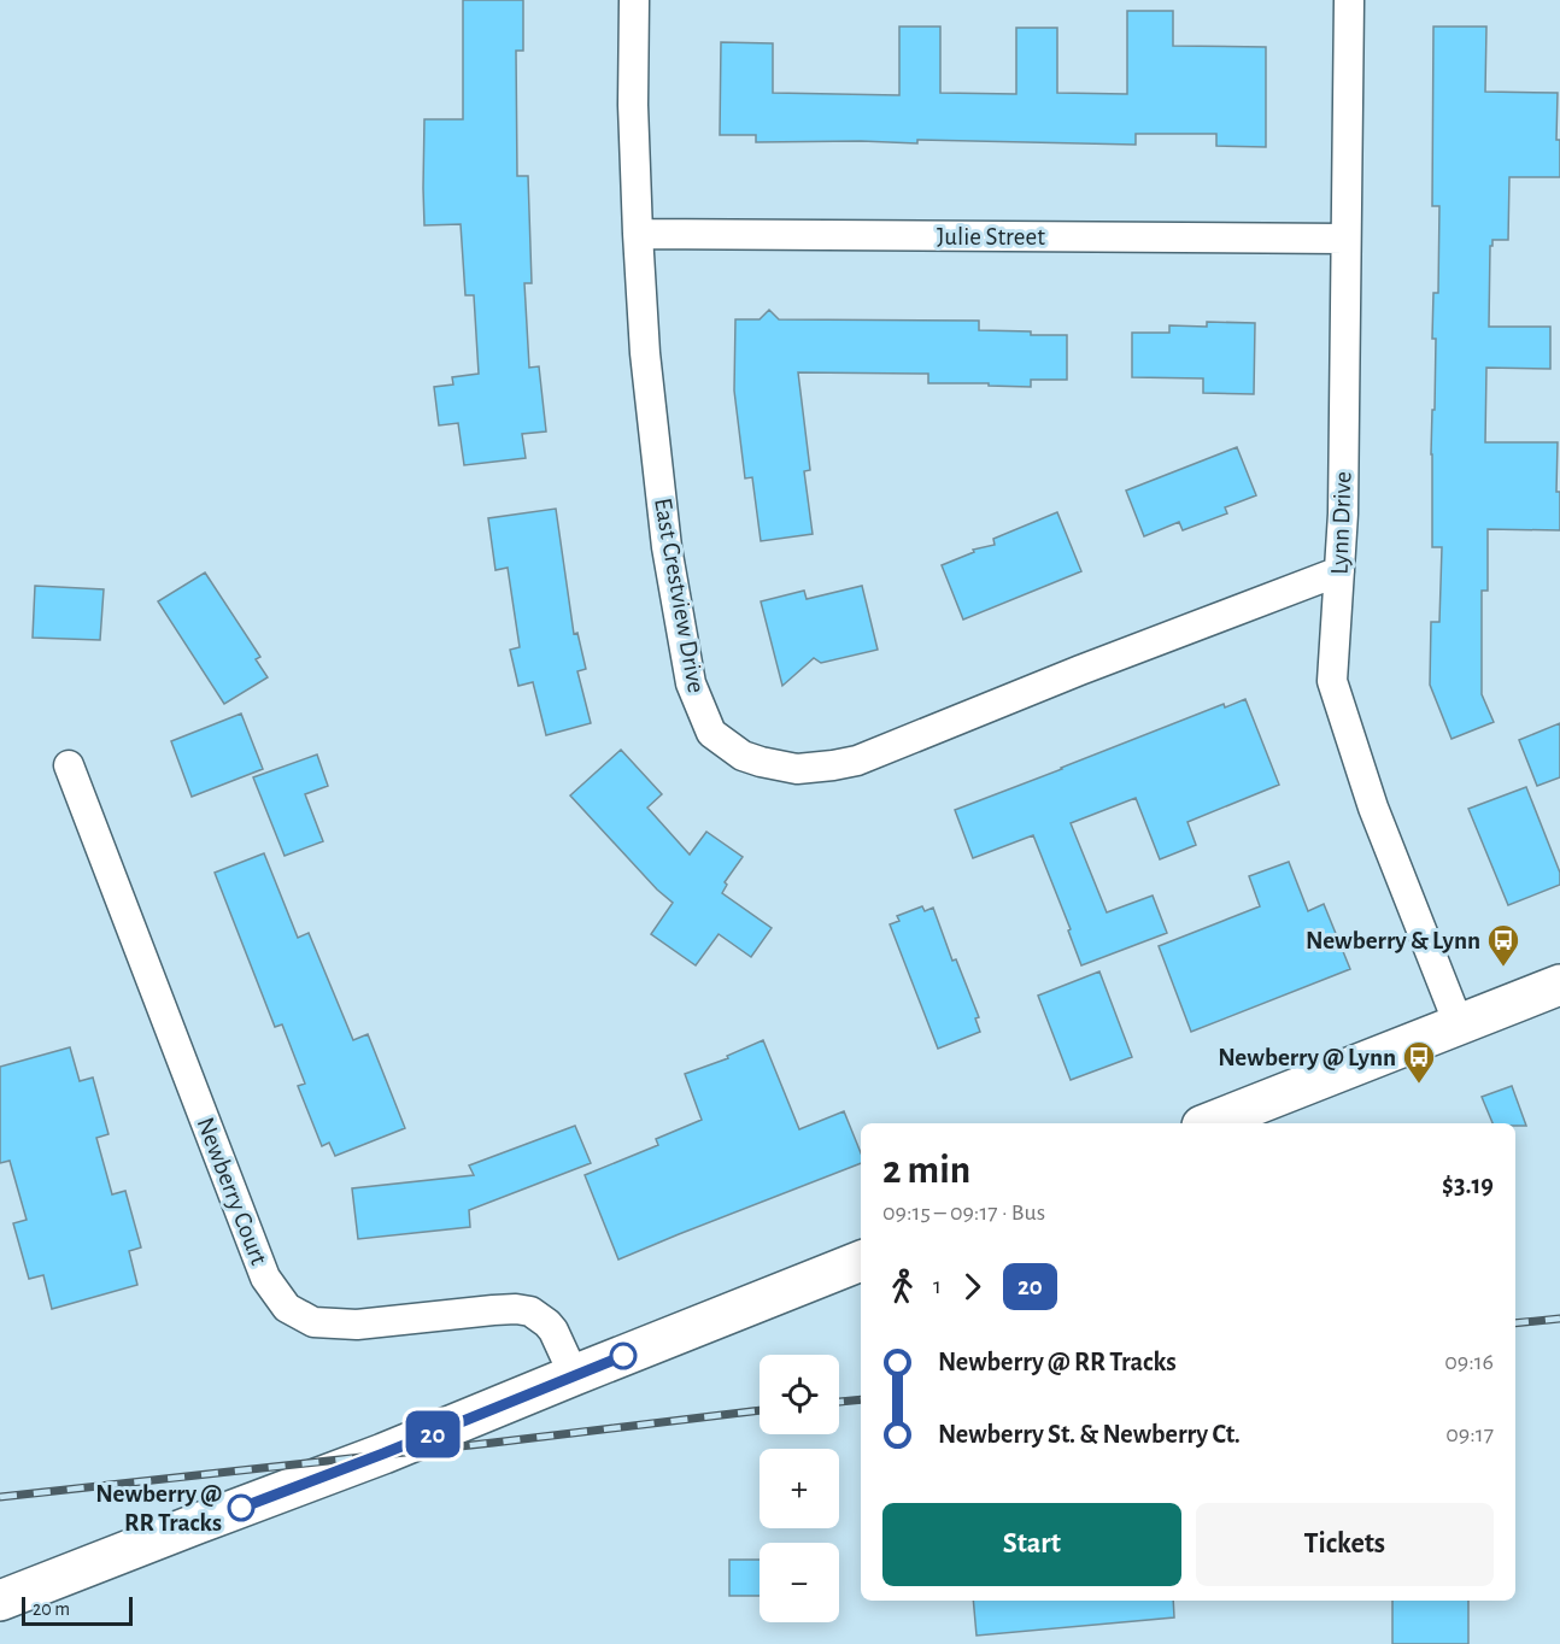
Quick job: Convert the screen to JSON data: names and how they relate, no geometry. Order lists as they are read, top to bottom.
{
  "streets": {
    "street": [
      "Julie Street",
      "Lynn Drive",
      "East Crestview Drive",
      "Newberry Court"
    ]
  },
  "crossings": [
    ["Julie Street", "Lynn Drive"],
    ["Julie Street", "East Crestview Drive"],
    ["Lynn Drive", "East Crestview Drive"]
  ],
  "places": {
    "bus stop": ["Newberry & Lynn", "Newberry @ Lynn"],
    "other": ["Newberry @ RR Tracks"]
  },
  "lines": ["bus line 20"],
  "scale_bar": "20 m",
  "page": {
    "on_map": "20",
    "heading": ["2 min", "09:15 – 09:17 · Bus", "$3.19"],
    "legs": ["1", "20"],
    "list": [
      {
        "name": "Newberry @ RR Tracks",
        "value": "09:16"
      },
      {
        "name": "Newberry St. & Newberry Ct.",
        "value": "09:17"
      }
    ],
    "map_buttons": ["+", "−"],
    "buttons": ["Start", "Tickets"],
    "scale": "20 m"
  }
}
